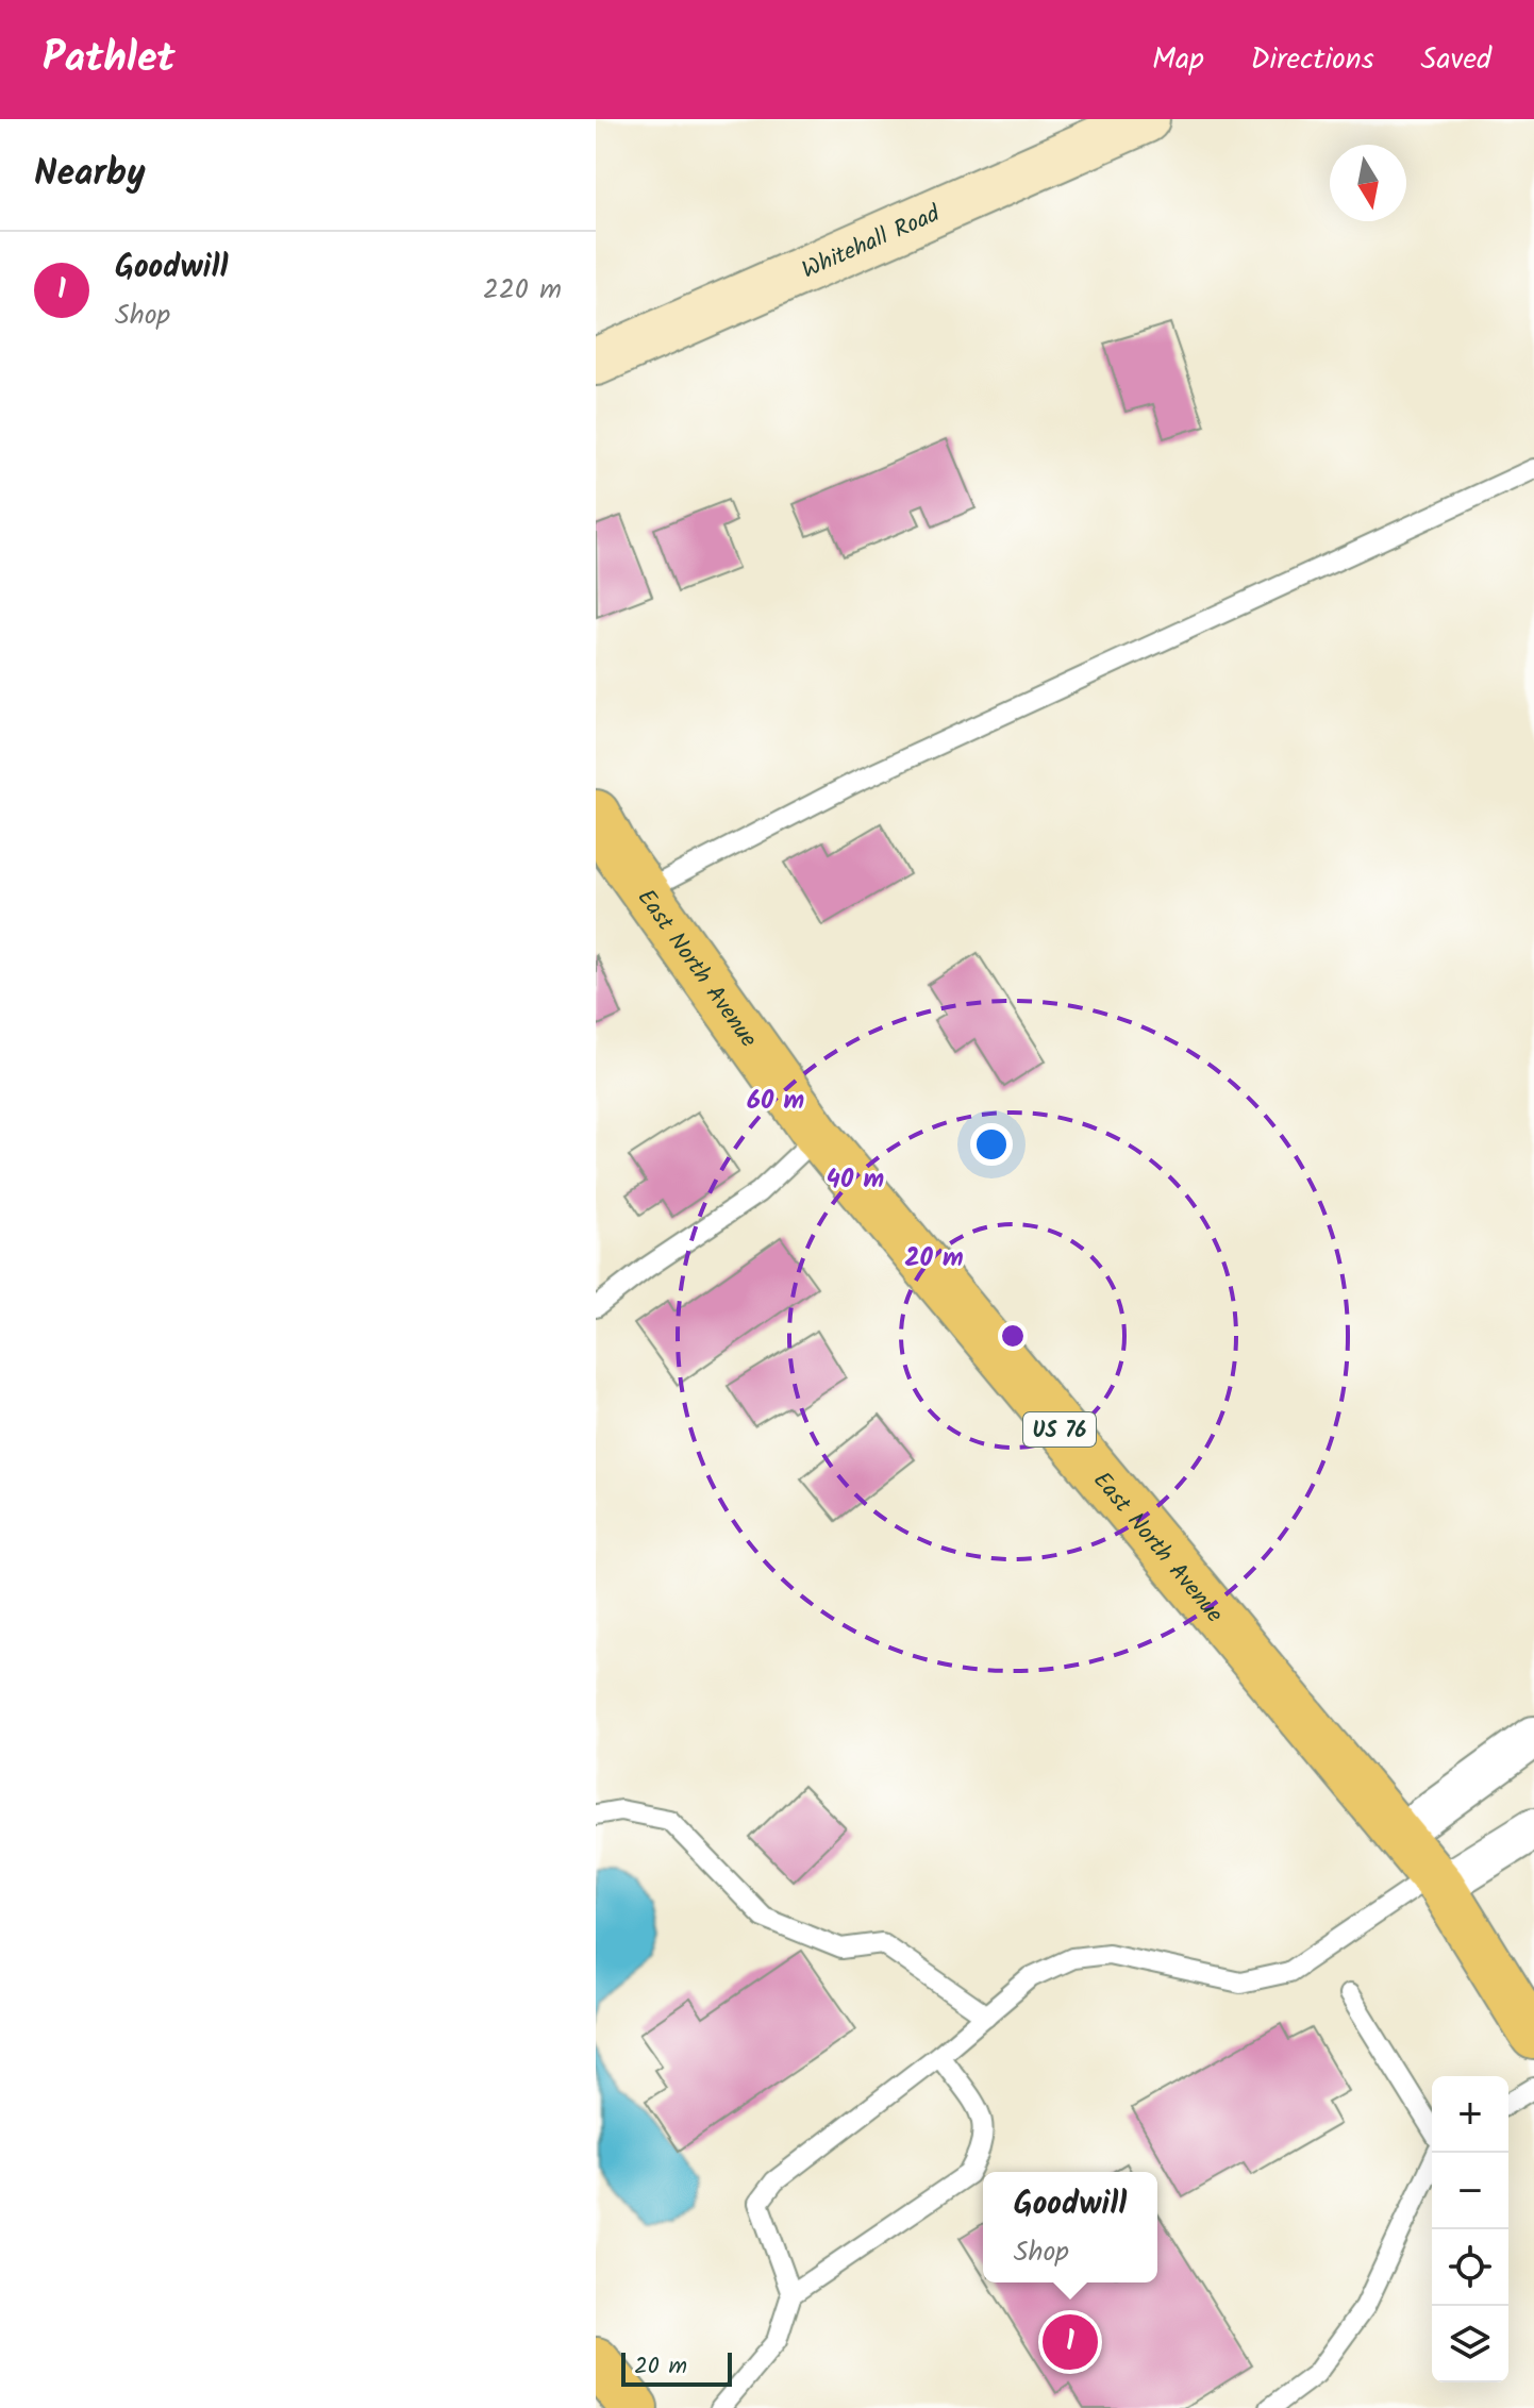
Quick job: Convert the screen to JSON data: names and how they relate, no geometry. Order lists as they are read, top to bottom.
{
  "streets": {
    "main road": ["Whitehall Road", "East North Avenue", "US 76"]
  },
  "scale_bar": "20 m",
  "north": "bottom",
  "page": {
    "header": "Pathlet",
    "nav": ["Map", "Directions", "Saved"],
    "heading": "Nearby",
    "list": [
      {
        "mark": "1",
        "name": "Goodwill",
        "note": "Shop",
        "value": "220 m"
      }
    ],
    "map_buttons": ["+", "−"],
    "popup": ["Goodwill", "Shop"],
    "pins": "1",
    "scale": "20 m"
  },
  "rings": ["60 m", "40 m", "20 m"]
}
